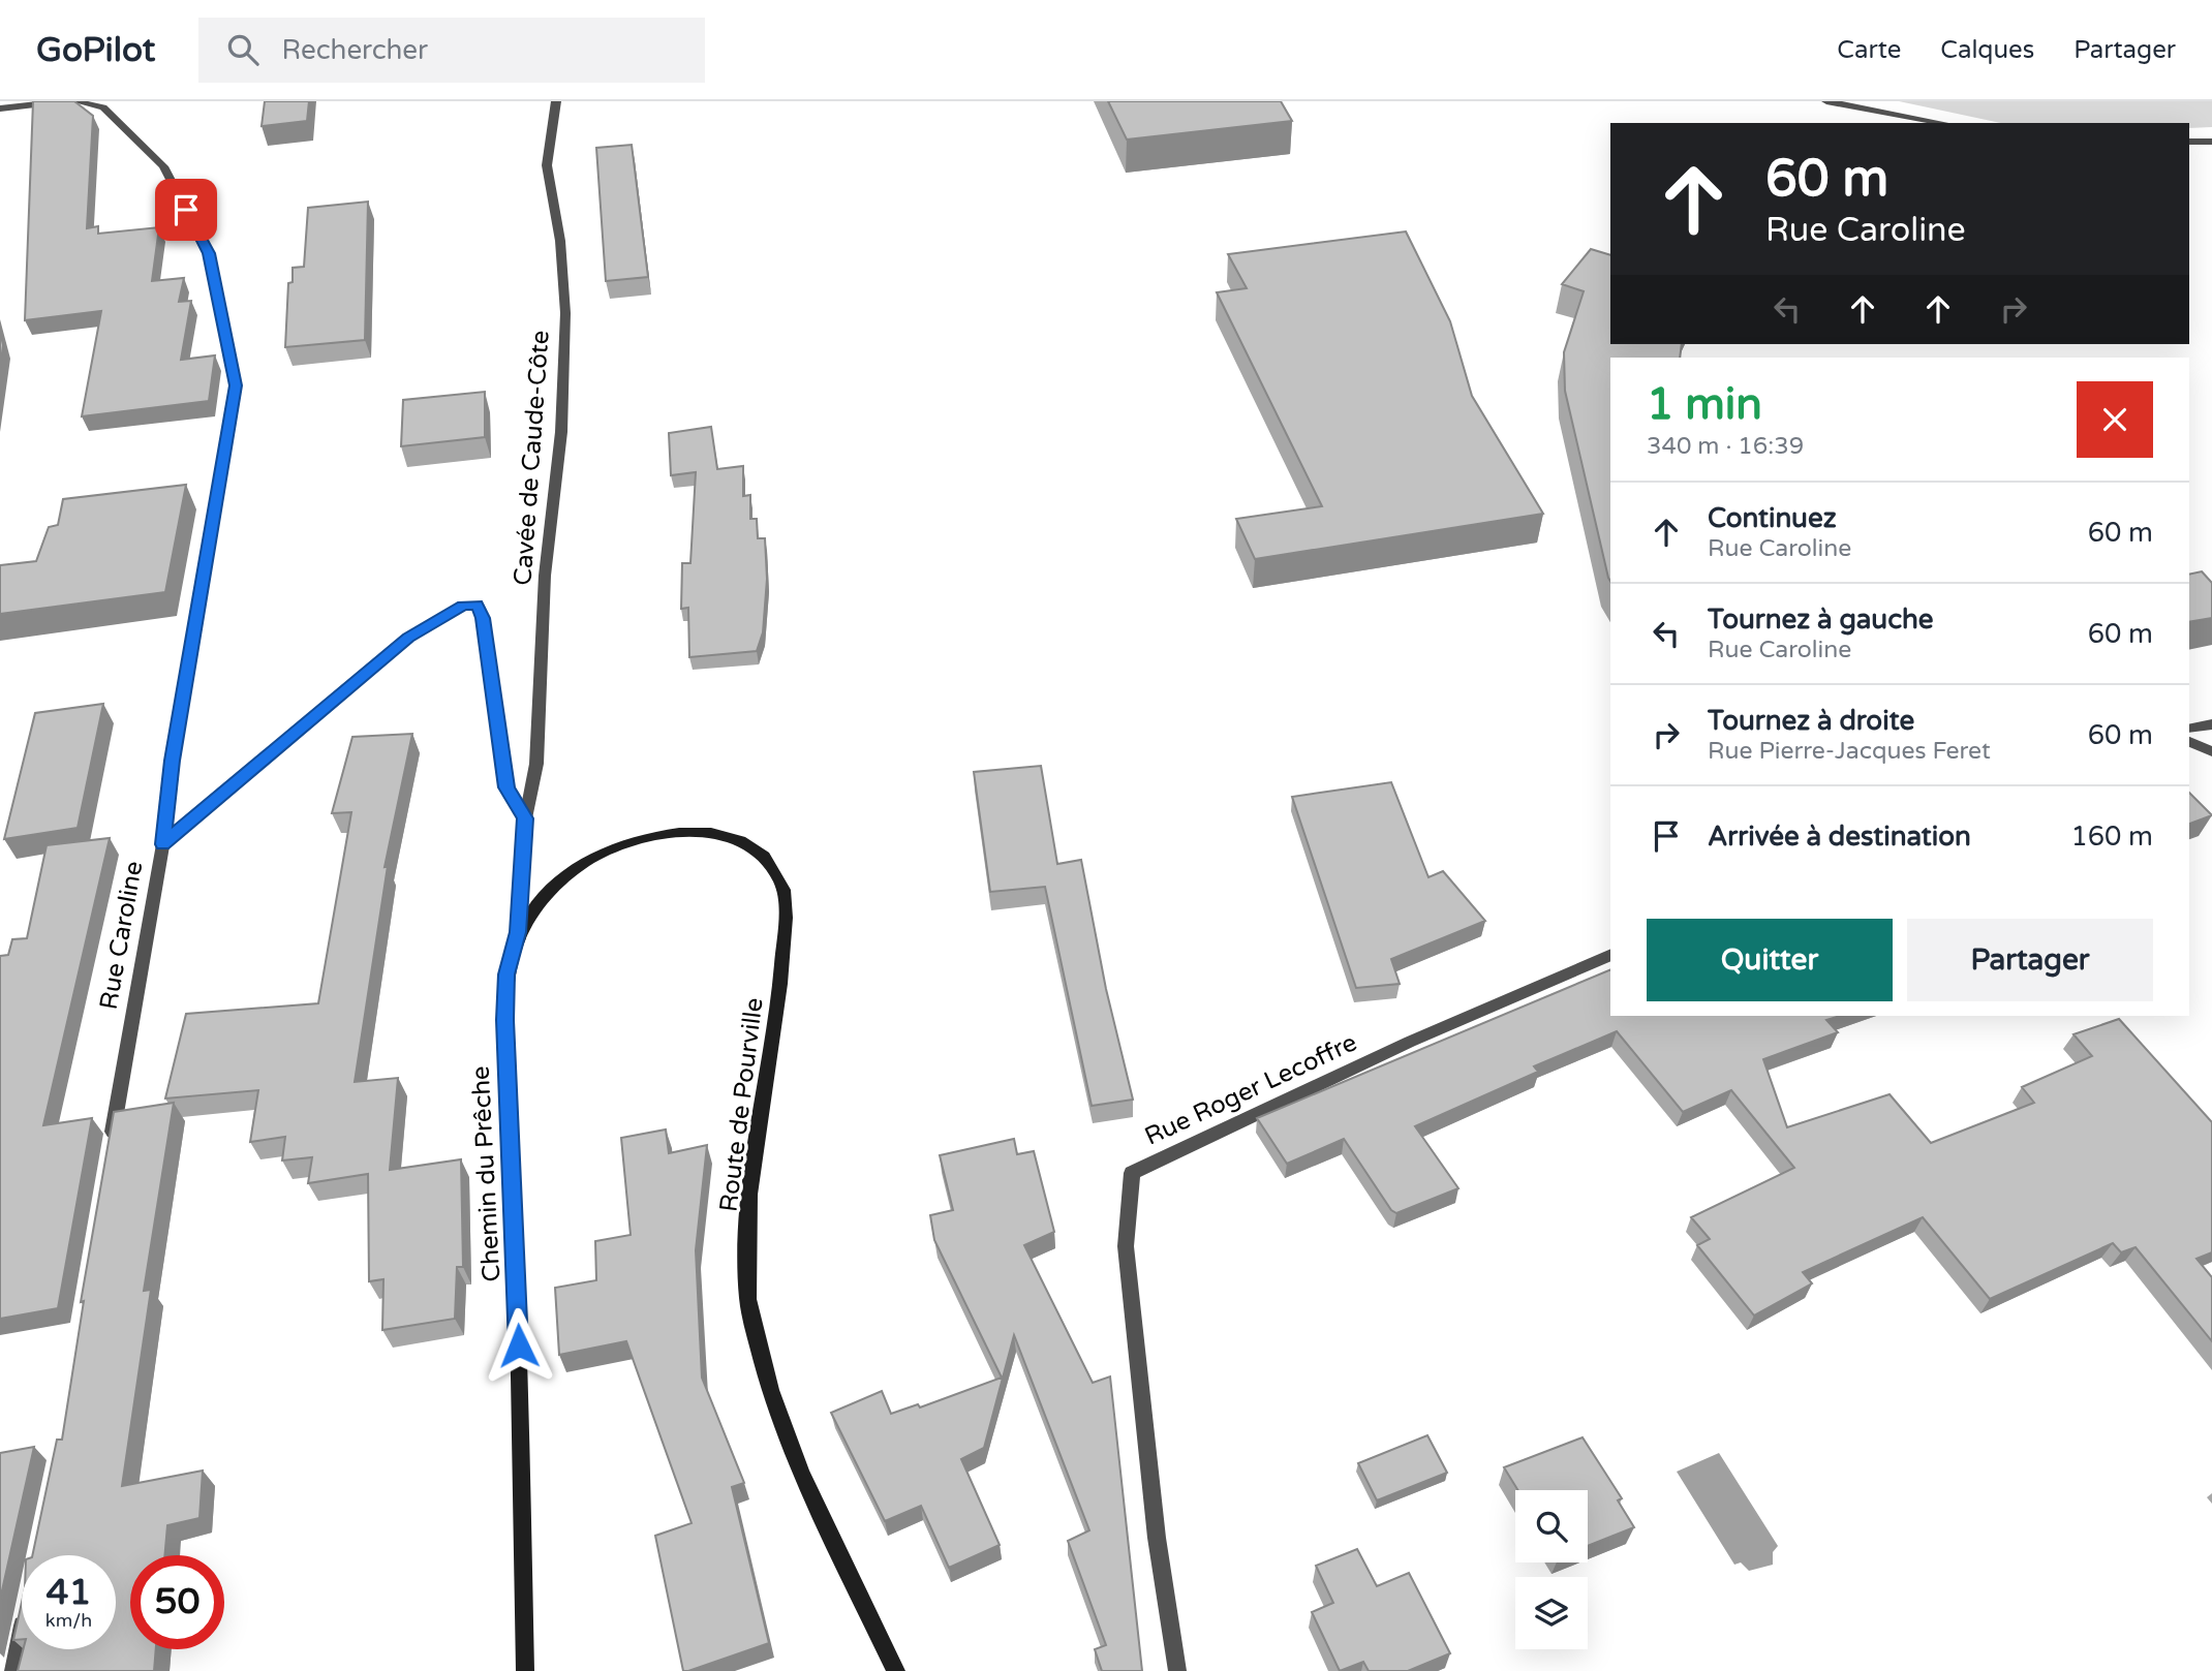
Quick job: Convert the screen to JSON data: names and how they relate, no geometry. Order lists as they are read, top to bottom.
{
  "streets": {
    "main road": ["Route de Pourville", "Chemin du Prêche"],
    "street": ["Cavée de Caude-Côte", "Rue Caroline", "Rue Roger Lecoffre"]
  },
  "crossings": [
    ["Cavée de Caude-Côte", "Rue Caroline"],
    ["Route de Pourville", "Chemin du Prêche"]
  ],
  "page": {
    "header": "GoPilot",
    "search": "Rechercher",
    "nav": ["Carte", "Calques", "Partager"],
    "turn": ["60 m", "Rue Caroline"],
    "heading": ["1 min", "340 m · 16:39"],
    "list": [
      {
        "name": "Continuez",
        "note": "Rue Caroline",
        "value": "60 m"
      },
      {
        "name": "Tournez à gauche",
        "note": "Rue Caroline",
        "value": "60 m"
      },
      {
        "name": "Tournez à droite",
        "note": "Rue Pierre-Jacques Feret",
        "value": "60 m"
      },
      {
        "name": "Arrivée à destination",
        "value": "160 m"
      }
    ],
    "buttons": ["Quitter", "Partager"],
    "speed": "41 km/h",
    "limit": "50"
  }
}
